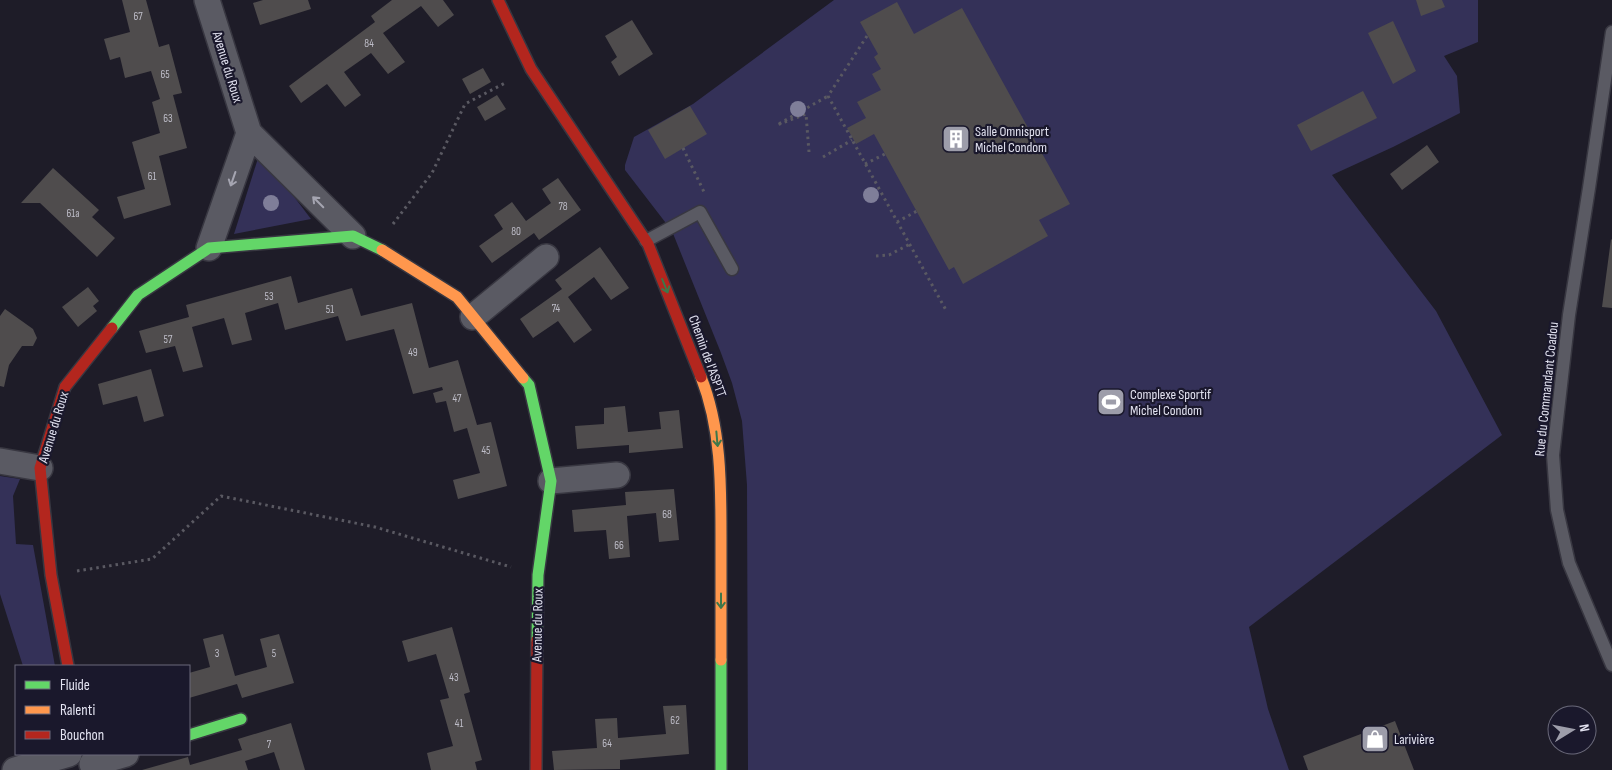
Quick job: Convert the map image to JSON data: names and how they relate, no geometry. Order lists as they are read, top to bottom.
{
  "streets": {
    "street": ["Avenue du Roux", "Chemin de l'ASPTT"],
    "lane": ["Rue du Commandant Coadou"]
  },
  "one_way": ["Chemin de l'ASPTT"],
  "places": {
    "building": ["Salle Omnisport Michel Condom"],
    "sports": ["Complexe Sportif Michel Condom"],
    "shop": ["Larivière"]
  },
  "house_numbers": [
    "67",
    "84",
    "65",
    "63",
    "61",
    "78",
    "61a",
    "80",
    "53",
    "74",
    "51",
    "57",
    "49",
    "47",
    "45",
    "68",
    "66",
    "3",
    "5",
    "43",
    "62",
    "41",
    "64",
    "7"
  ],
  "legend": ["Fluide", "Ralenti", "Bouchon"],
  "north": "right"
}
